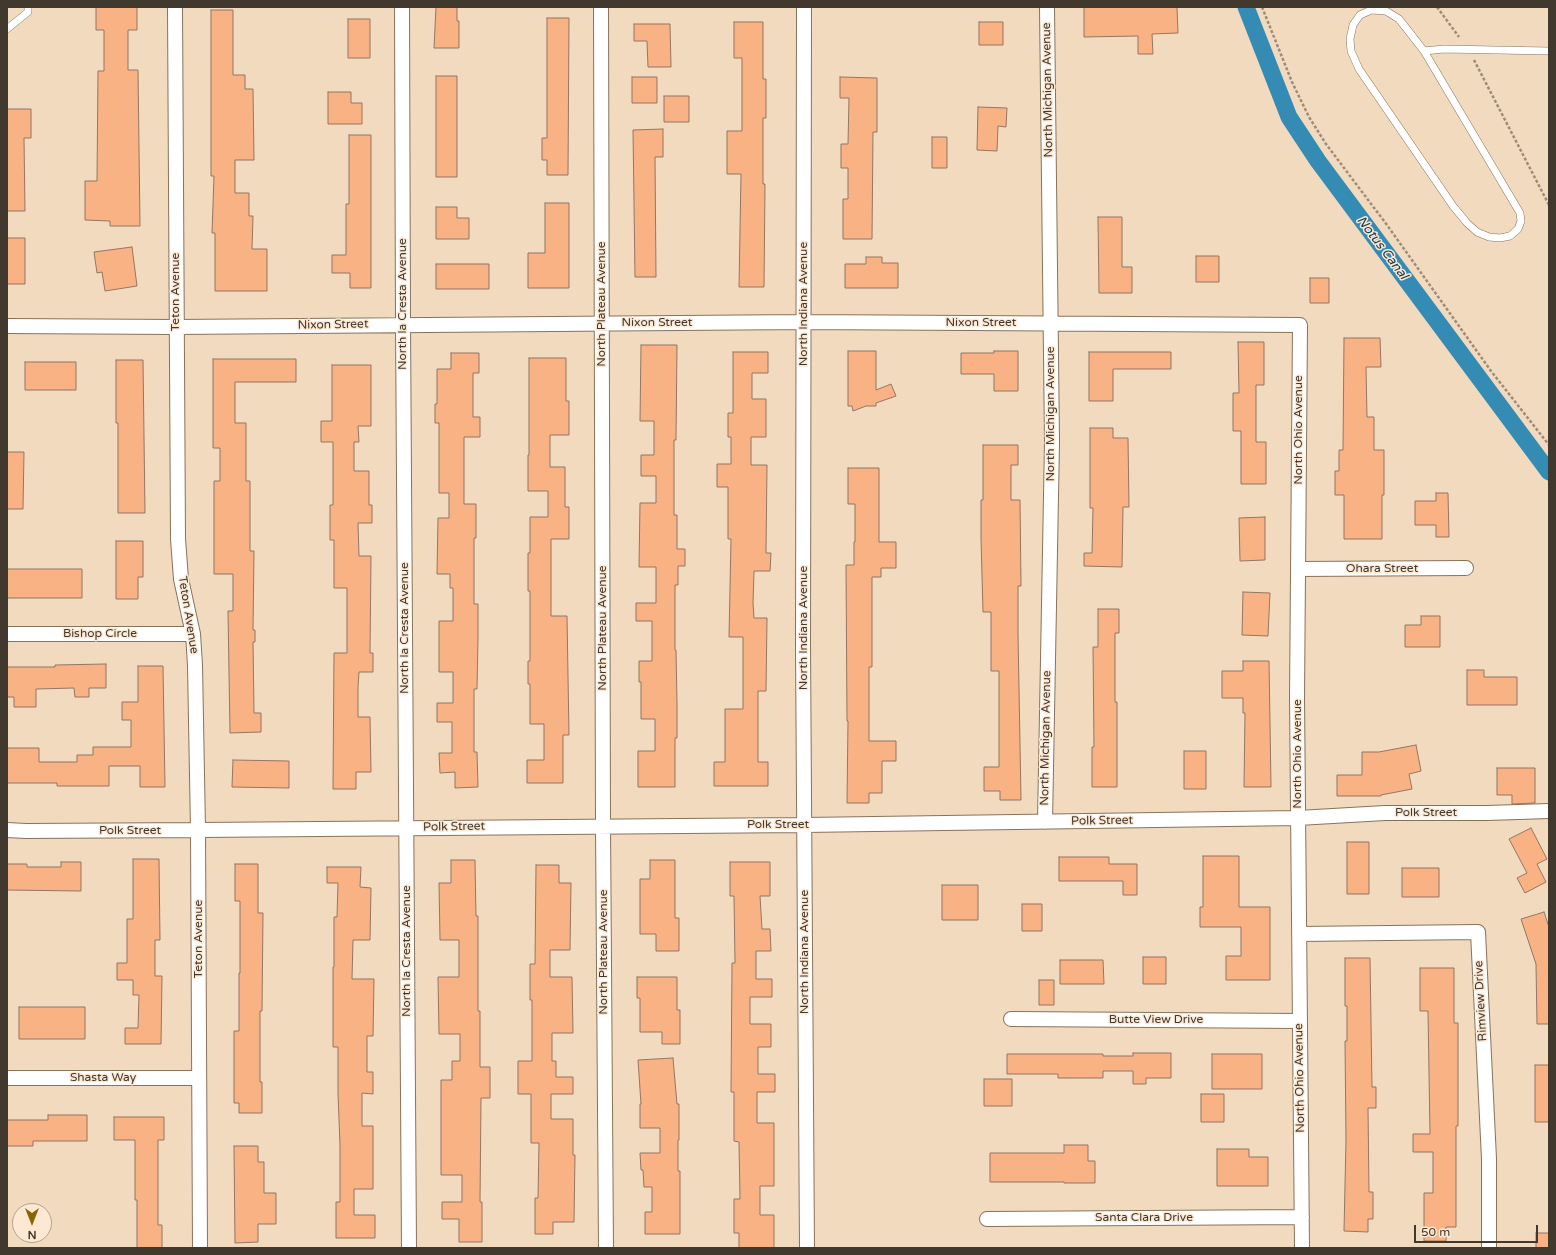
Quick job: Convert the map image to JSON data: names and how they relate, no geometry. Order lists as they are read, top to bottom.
{
  "streets": {
    "street": [
      "North Michigan Avenue",
      "Teton Avenue",
      "North la Cresta Avenue",
      "North Plateau Avenue",
      "North Indiana Avenue",
      "Nixon Street",
      "North Ohio Avenue",
      "Ohara Street",
      "Bishop Circle",
      "Polk Street",
      "Rimview Drive",
      "Butte View Drive",
      "Shasta Way",
      "Santa Clara Drive"
    ]
  },
  "crossings": [
    ["North Michigan Avenue", "Nixon Street"],
    ["North Michigan Avenue", "Polk Street"],
    ["Teton Avenue", "Nixon Street"],
    ["Teton Avenue", "Bishop Circle"],
    ["Teton Avenue", "Polk Street"],
    ["Teton Avenue", "Shasta Way"],
    ["North la Cresta Avenue", "Nixon Street"],
    ["North la Cresta Avenue", "Polk Street"],
    ["North Plateau Avenue", "Nixon Street"],
    ["North Plateau Avenue", "Polk Street"],
    ["North Indiana Avenue", "Nixon Street"],
    ["North Indiana Avenue", "Polk Street"],
    ["Nixon Street", "North Ohio Avenue"],
    ["North Ohio Avenue", "Ohara Street"],
    ["North Ohio Avenue", "Polk Street"],
    ["North Ohio Avenue", "Rimview Drive"],
    ["North Ohio Avenue", "Butte View Drive"],
    ["North Ohio Avenue", "Santa Clara Drive"]
  ],
  "water": ["Notus Canal"],
  "scale_bar": "50 m",
  "north": "bottom"
}
